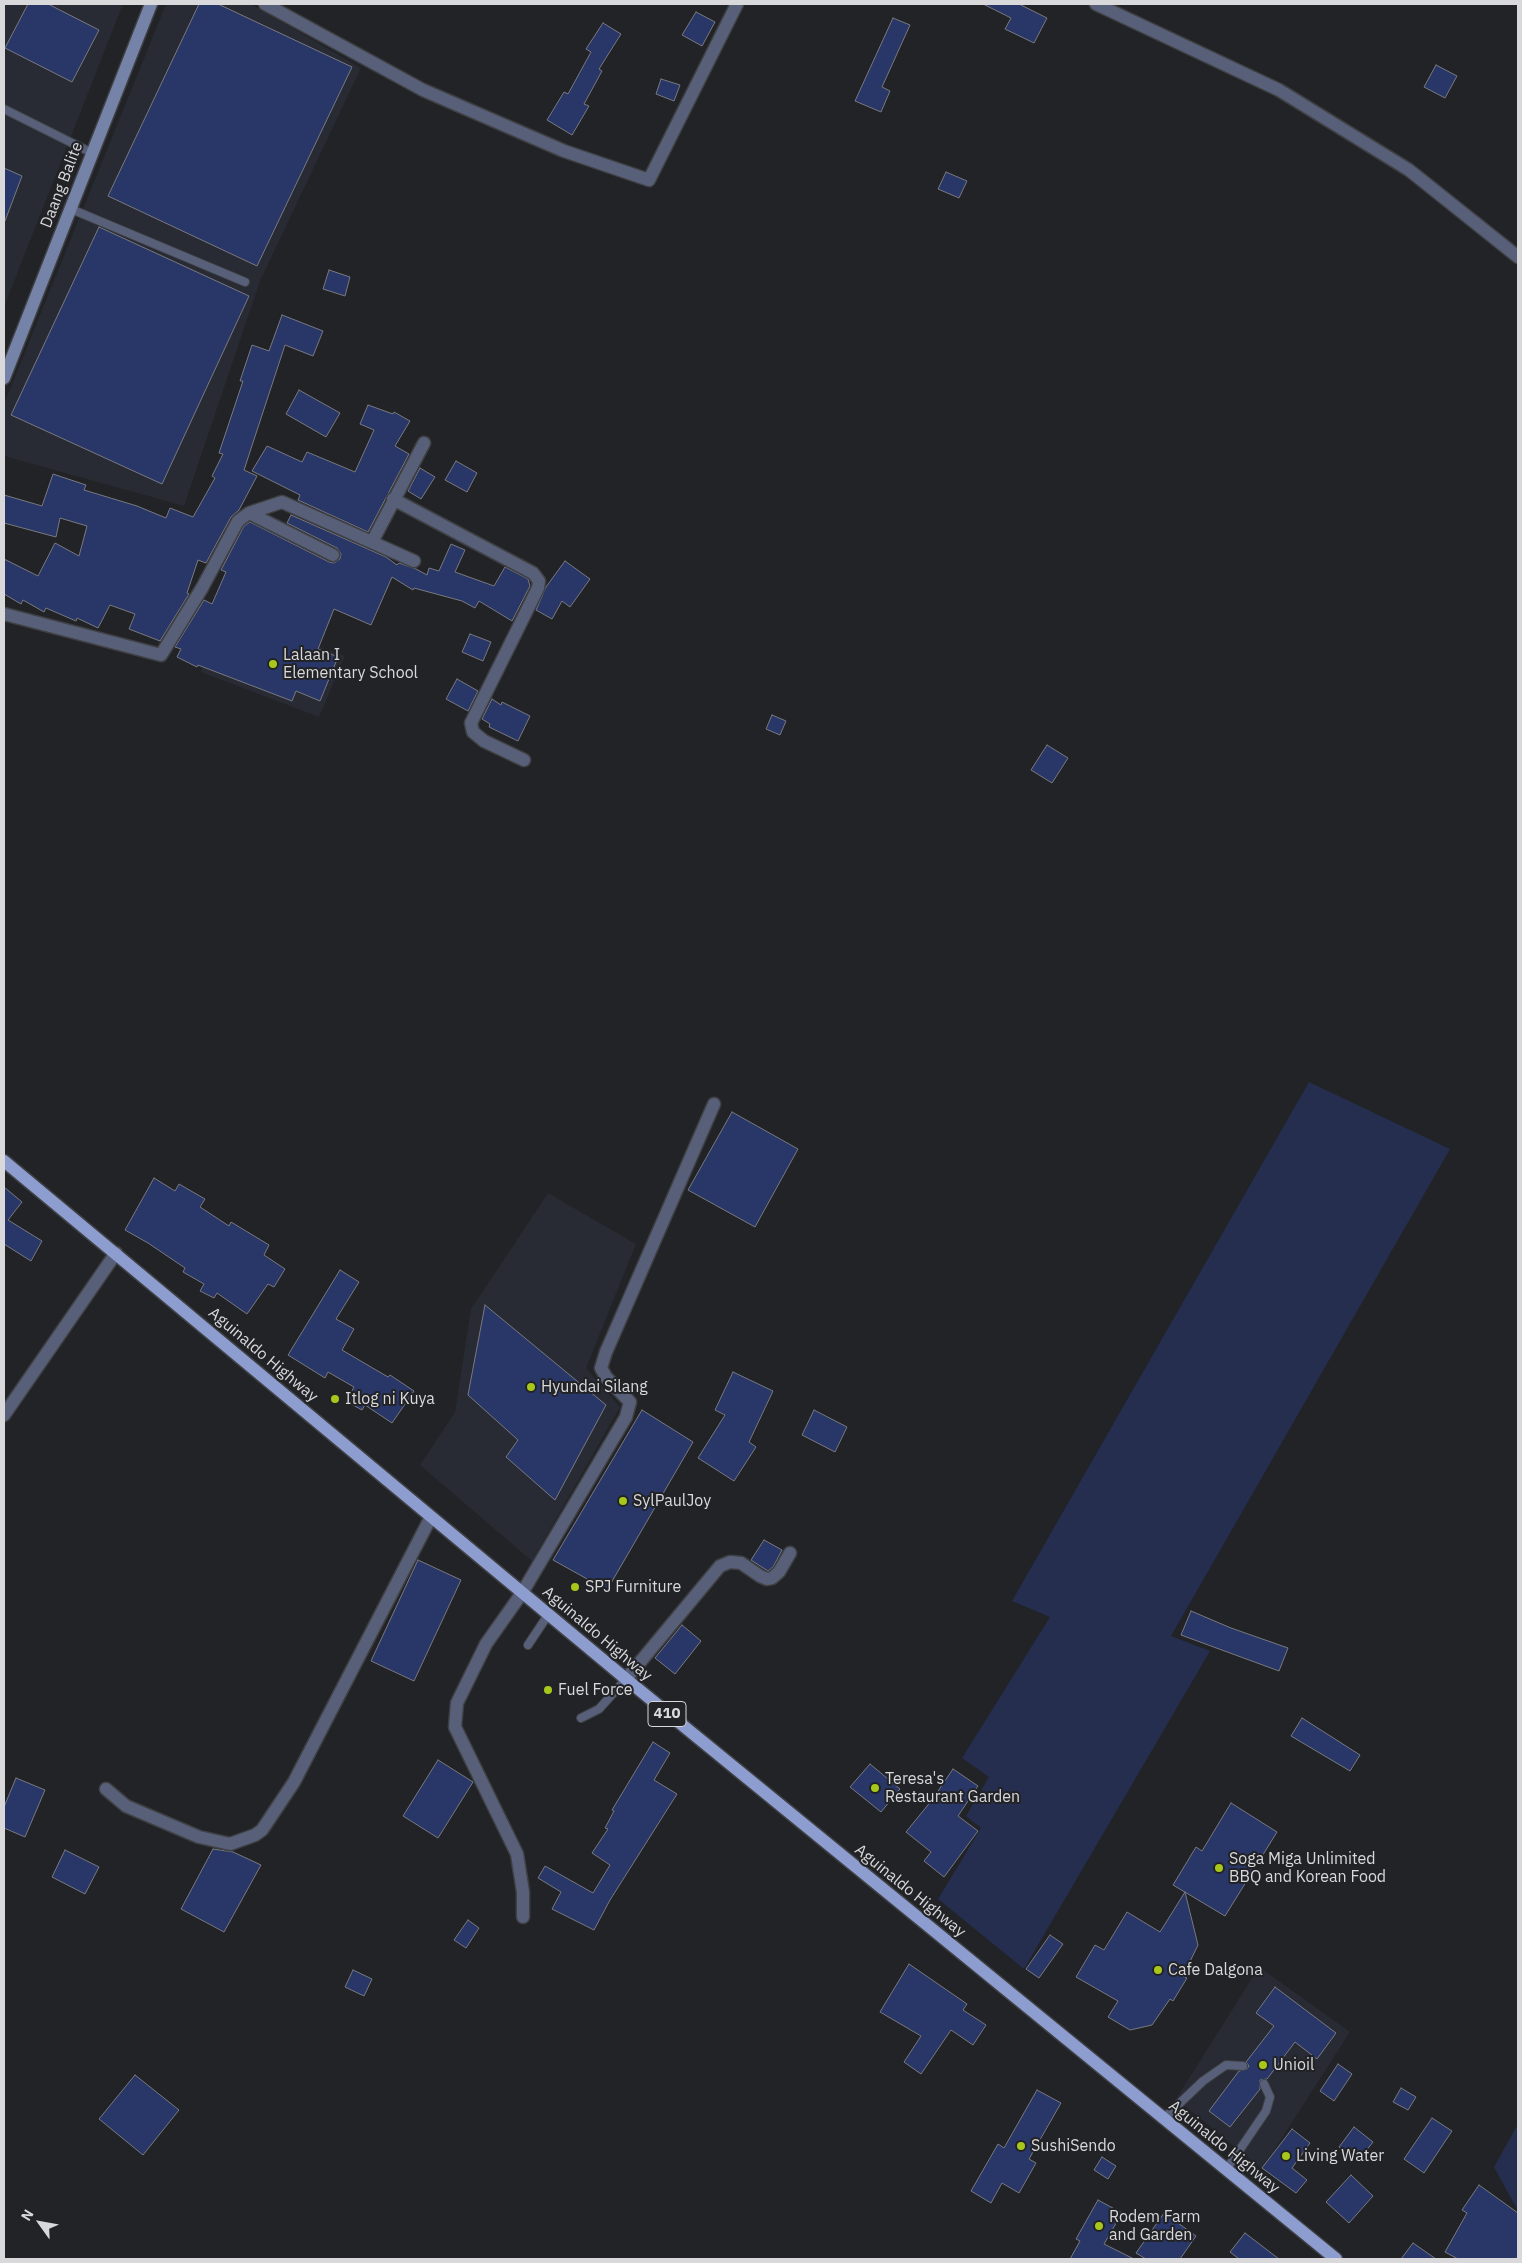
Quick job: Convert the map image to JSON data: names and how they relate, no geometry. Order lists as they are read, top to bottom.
{
  "streets": {
    "main road": ["Aguinaldo Highway", "410"],
    "street": ["Daang Balite"]
  },
  "places": [
    "Lalaan I Elementary School",
    "Hyundai Silang",
    "Itlog ni Kuya",
    "SylPaulJoy",
    "SPJ Furniture",
    "Fuel Force",
    "Teresa's Restaurant Garden",
    "Soga Miga Unlimited BBQ and Korean Food",
    "Cafe Dalgona",
    "Unioil",
    "SushiSendo",
    "Living Water",
    "Rodem Farm and Garden"
  ],
  "north": "top left"
}
